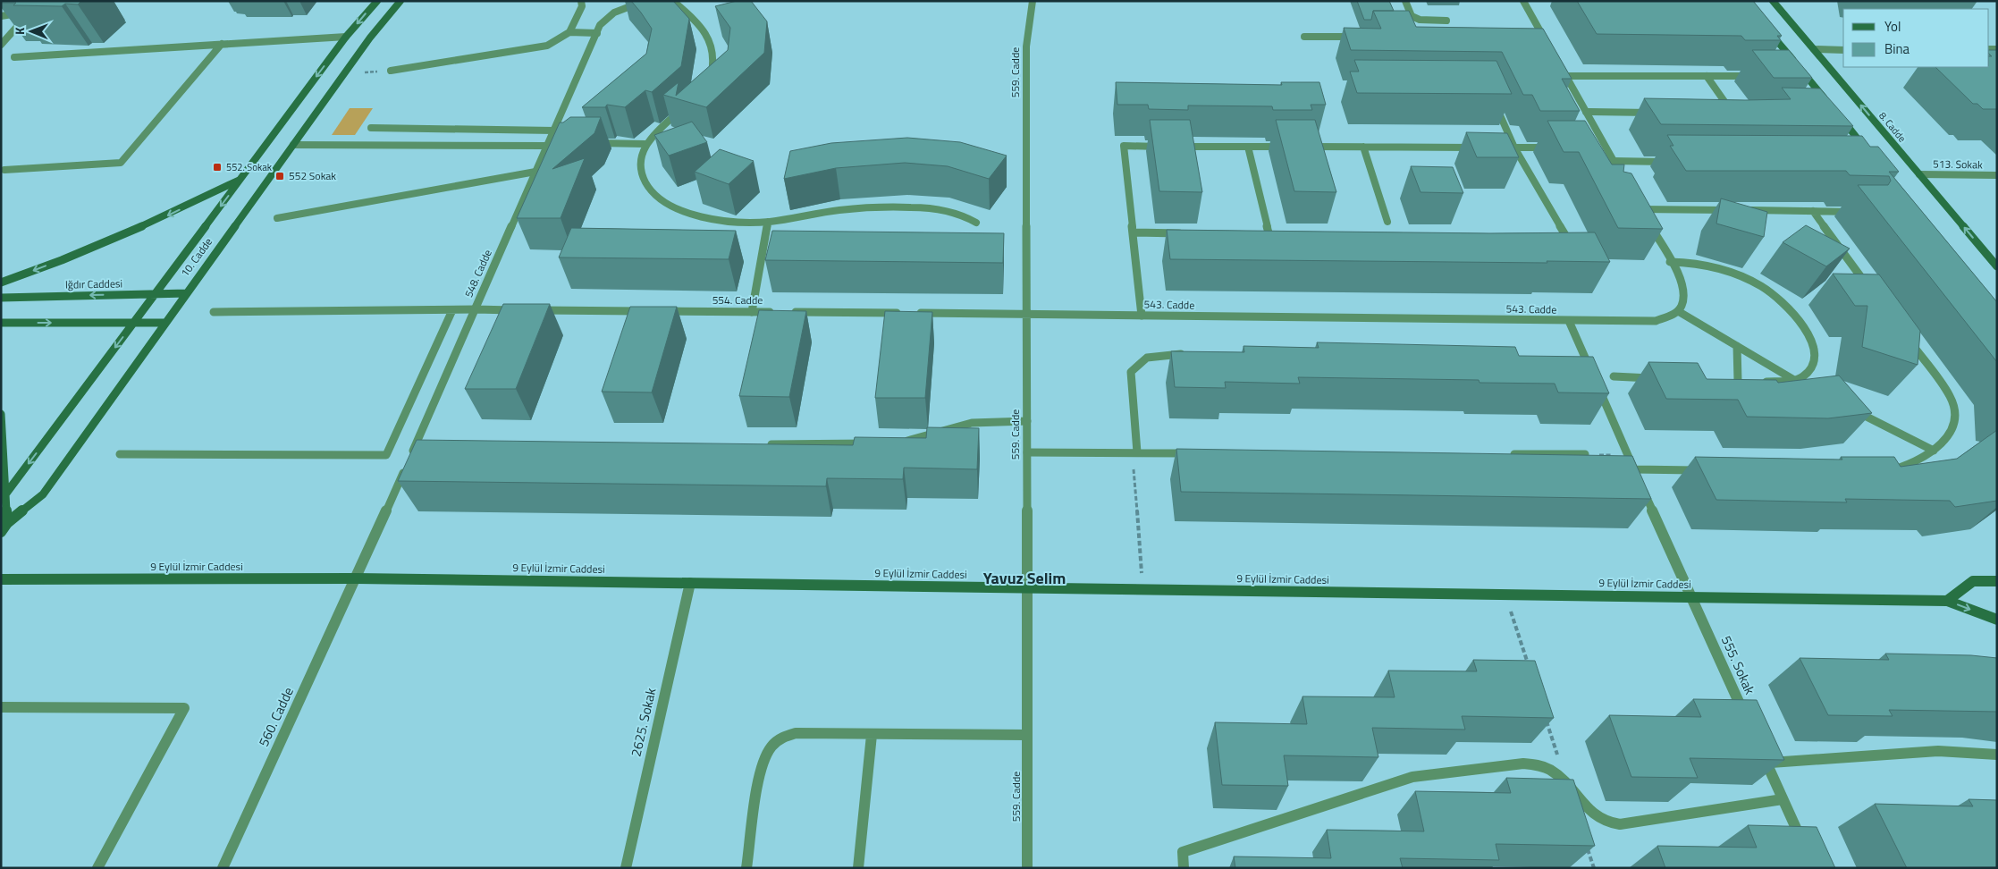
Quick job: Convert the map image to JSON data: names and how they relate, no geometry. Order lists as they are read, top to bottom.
{
  "streets": {
    "main road": [
      "8. Cadde",
      "10. Cadde",
      "Iğdır Caddesi",
      "9 Eylül İzmir Caddesi"
    ],
    "street": [
      "559. Cadde",
      "513. Sokak",
      "548. Cadde",
      "554. Cadde",
      "543. Cadde",
      "555. Sokak",
      "560. Cadde",
      "2625. Sokak"
    ]
  },
  "crossings": [
    ["559. Cadde", "554. Cadde"],
    ["559. Cadde", "543. Cadde"],
    ["559. Cadde", "9 Eylül İzmir Caddesi"],
    ["8. Cadde", "513. Sokak"],
    ["10. Cadde", "Iğdır Caddesi"],
    ["548. Cadde", "554. Cadde"],
    ["548. Cadde", "9 Eylül İzmir Caddesi"],
    ["548. Cadde", "560. Cadde"],
    ["554. Cadde", "543. Cadde"],
    ["543. Cadde", "555. Sokak"],
    ["9 Eylül İzmir Caddesi", "555. Sokak"],
    ["9 Eylül İzmir Caddesi", "560. Cadde"],
    ["9 Eylül İzmir Caddesi", "2625. Sokak"]
  ],
  "districts": ["Yavuz Selim"],
  "places": {
    "transit": ["552. Sokak", "552 Sokak"]
  },
  "legend": ["Yol", "Bina"],
  "north": "left"
}
